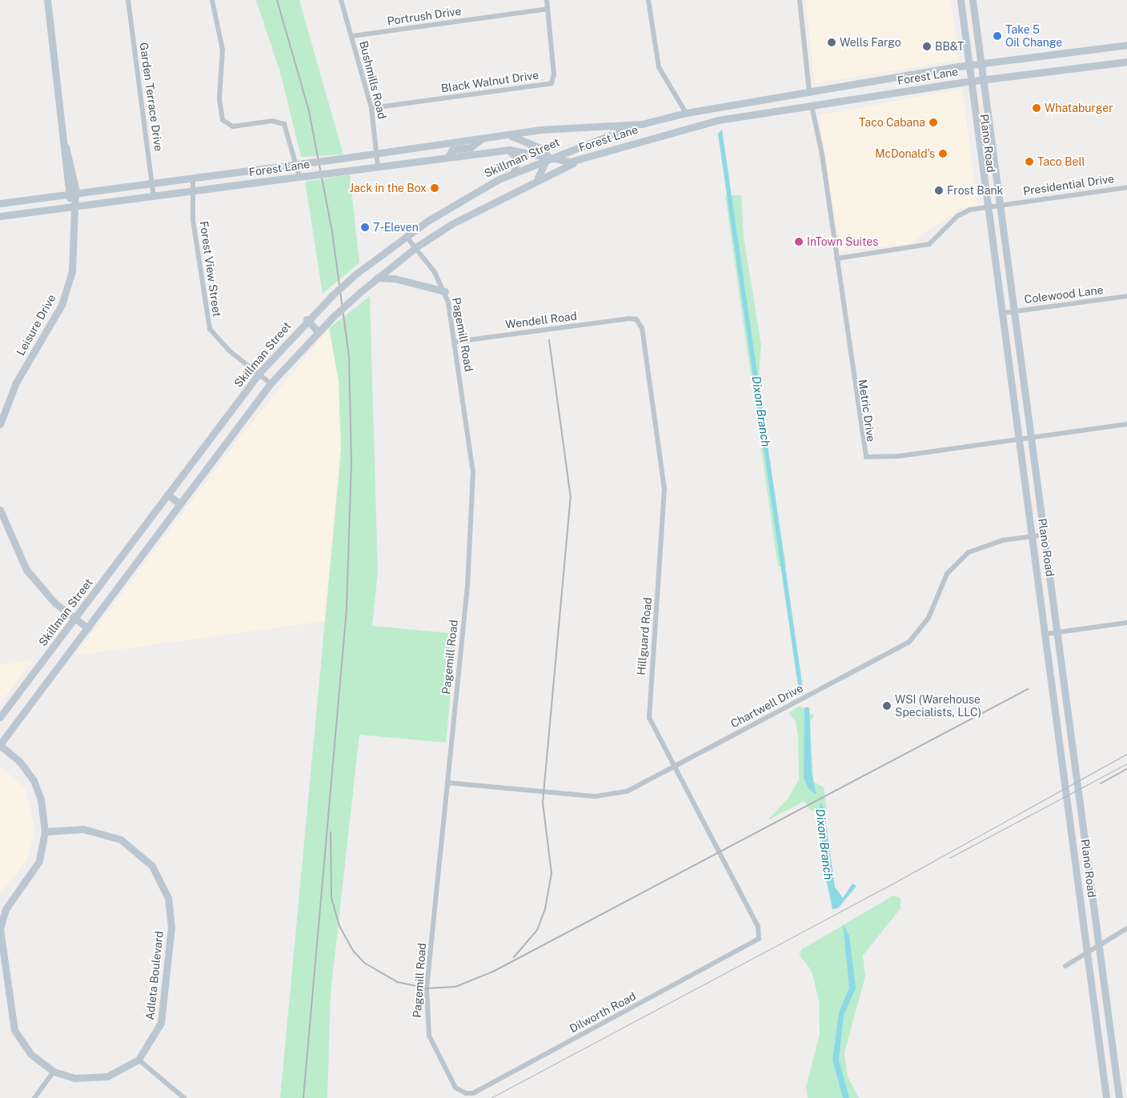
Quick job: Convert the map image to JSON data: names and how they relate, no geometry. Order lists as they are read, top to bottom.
{
  "streets": {
    "main road": [
      "Forest Lane",
      "Plano Road",
      "Skillman Street",
      "Leisure Drive",
      "Adleta Boulevard"
    ],
    "street": [
      "Portrush Drive",
      "Bushmills Road",
      "Black Walnut Drive",
      "Garden Terrace Drive",
      "Presidential Drive",
      "Forest View Street",
      "Colewood Lane",
      "Wendell Road",
      "Pagemill Road",
      "Metric Drive",
      "Hillguard Road",
      "Chartwell Drive",
      "Dilworth Road"
    ]
  },
  "crossings": [
    ["Portrush Drive", "Bushmills Road"],
    ["Portrush Drive", "Black Walnut Drive"],
    ["Forest Lane", "Bushmills Road"],
    ["Forest Lane", "Garden Terrace Drive"],
    ["Forest Lane", "Plano Road"],
    ["Forest Lane", "Skillman Street"],
    ["Forest Lane", "Forest View Street"],
    ["Forest Lane", "Leisure Drive"],
    ["Forest Lane", "Metric Drive"],
    ["Bushmills Road", "Black Walnut Drive"],
    ["Plano Road", "Presidential Drive"],
    ["Plano Road", "Colewood Lane"],
    ["Plano Road", "Metric Drive"],
    ["Plano Road", "Chartwell Drive"],
    ["Skillman Street", "Forest View Street"],
    ["Skillman Street", "Pagemill Road"],
    ["Presidential Drive", "Metric Drive"],
    ["Wendell Road", "Pagemill Road"],
    ["Wendell Road", "Hillguard Road"],
    ["Pagemill Road", "Chartwell Drive"],
    ["Pagemill Road", "Dilworth Road"],
    ["Hillguard Road", "Chartwell Drive"],
    ["Hillguard Road", "Dilworth Road"]
  ],
  "water": ["Dixon Branch"],
  "places": [
    "Take 5 Oil Change",
    "Wells Fargo",
    "BB&T",
    "Whataburger",
    "Taco Cabana",
    "McDonald's",
    "Taco Bell",
    "Jack in the Box",
    "Frost Bank",
    "7-Eleven",
    "InTown Suites",
    "WSI (Warehouse Specialists, LLC)"
  ]
}
